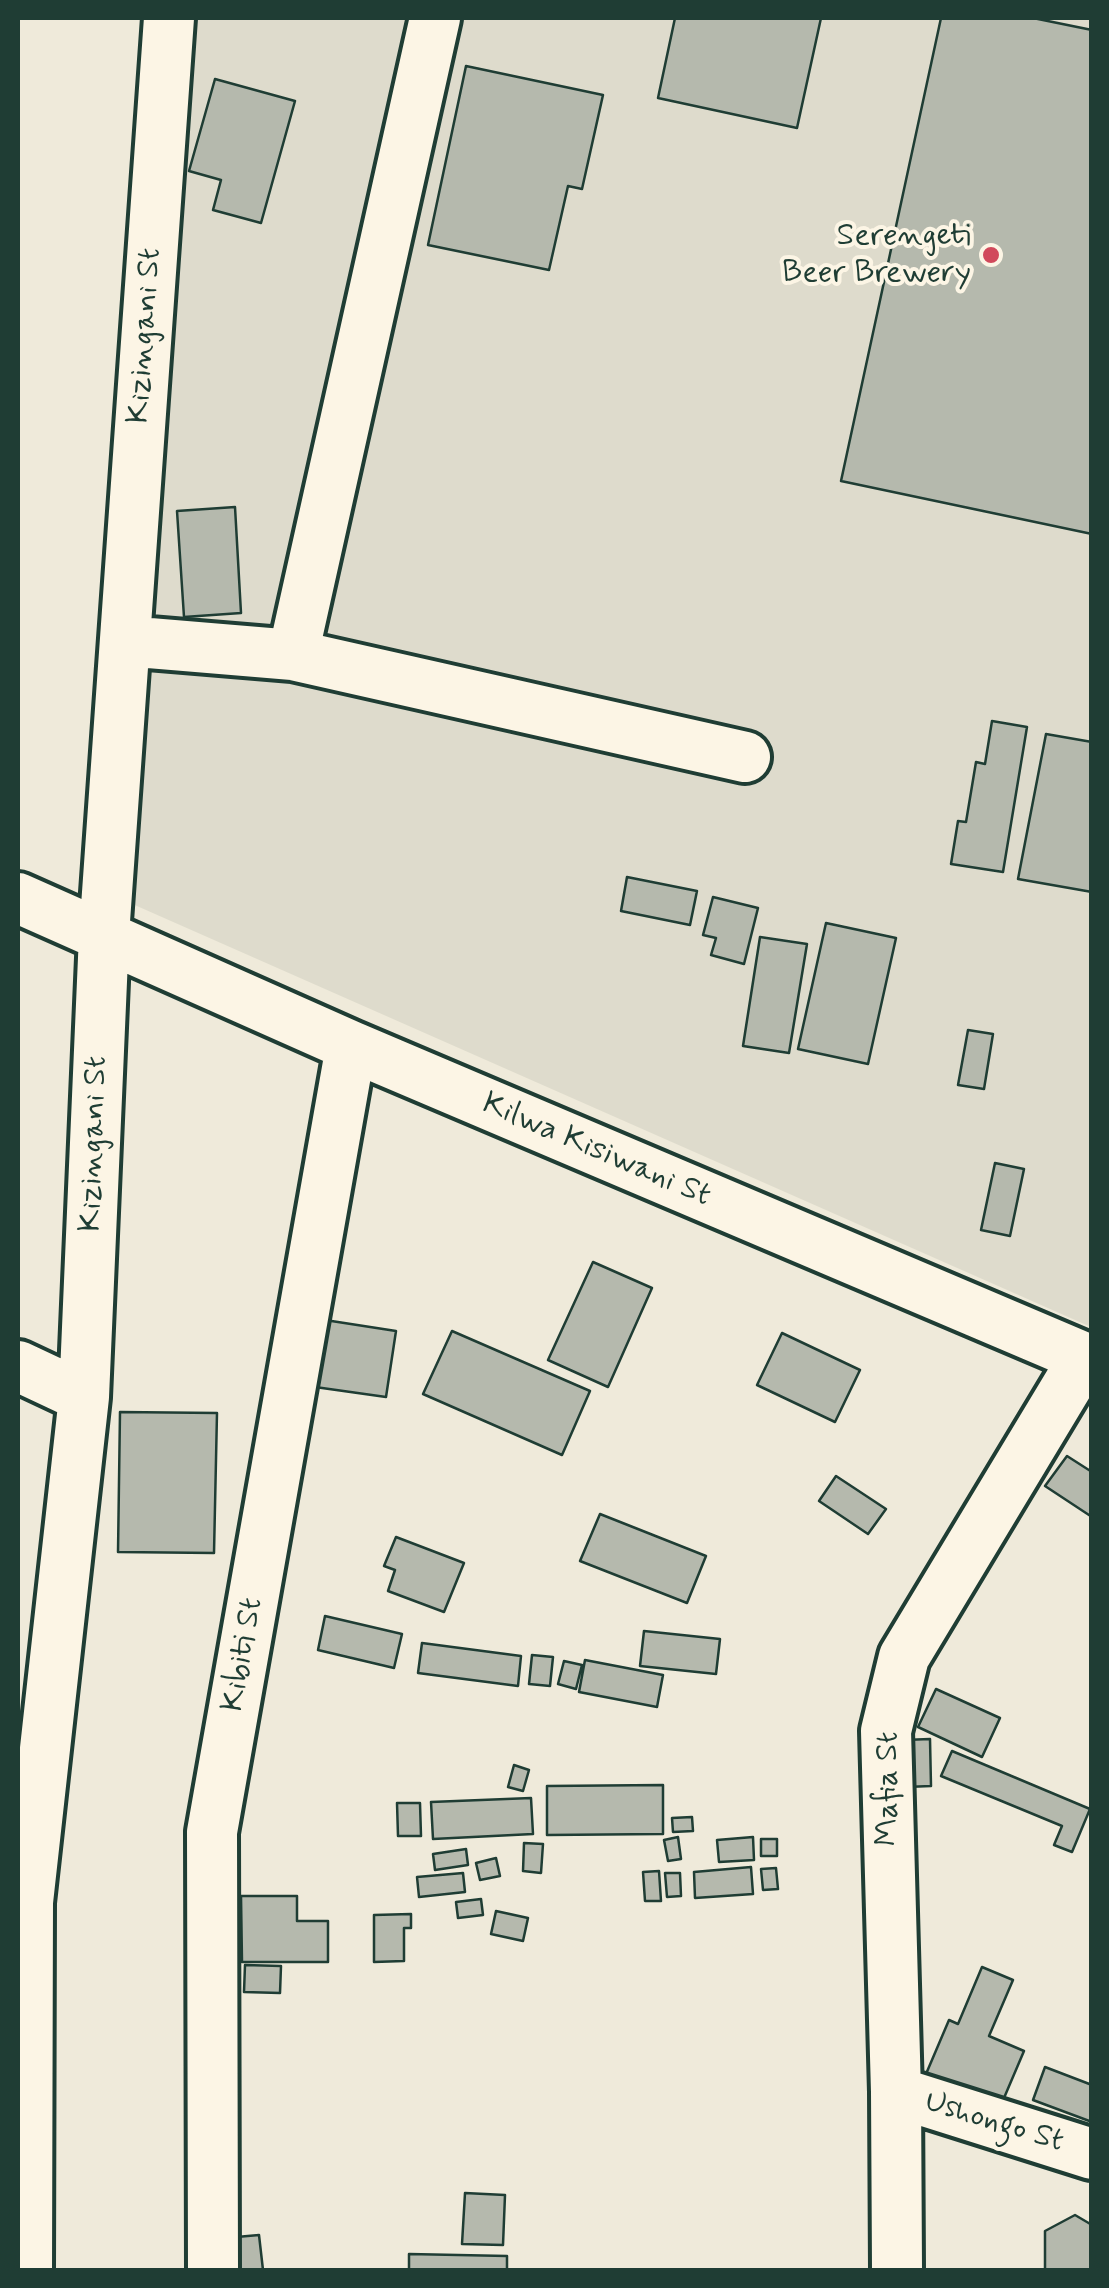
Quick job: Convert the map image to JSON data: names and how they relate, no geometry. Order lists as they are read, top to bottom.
{
  "streets": {
    "street": [
      "Kizingani St",
      "Kilwa Kisiwani St",
      "Kibiti St",
      "Mafia St",
      "Ushongo St"
    ]
  },
  "crossings": [
    ["Kizingani St", "Kilwa Kisiwani St"],
    ["Kilwa Kisiwani St", "Kibiti St"],
    ["Kilwa Kisiwani St", "Mafia St"],
    ["Mafia St", "Ushongo St"]
  ],
  "places": ["Serengeti Beer Brewery"]
}
